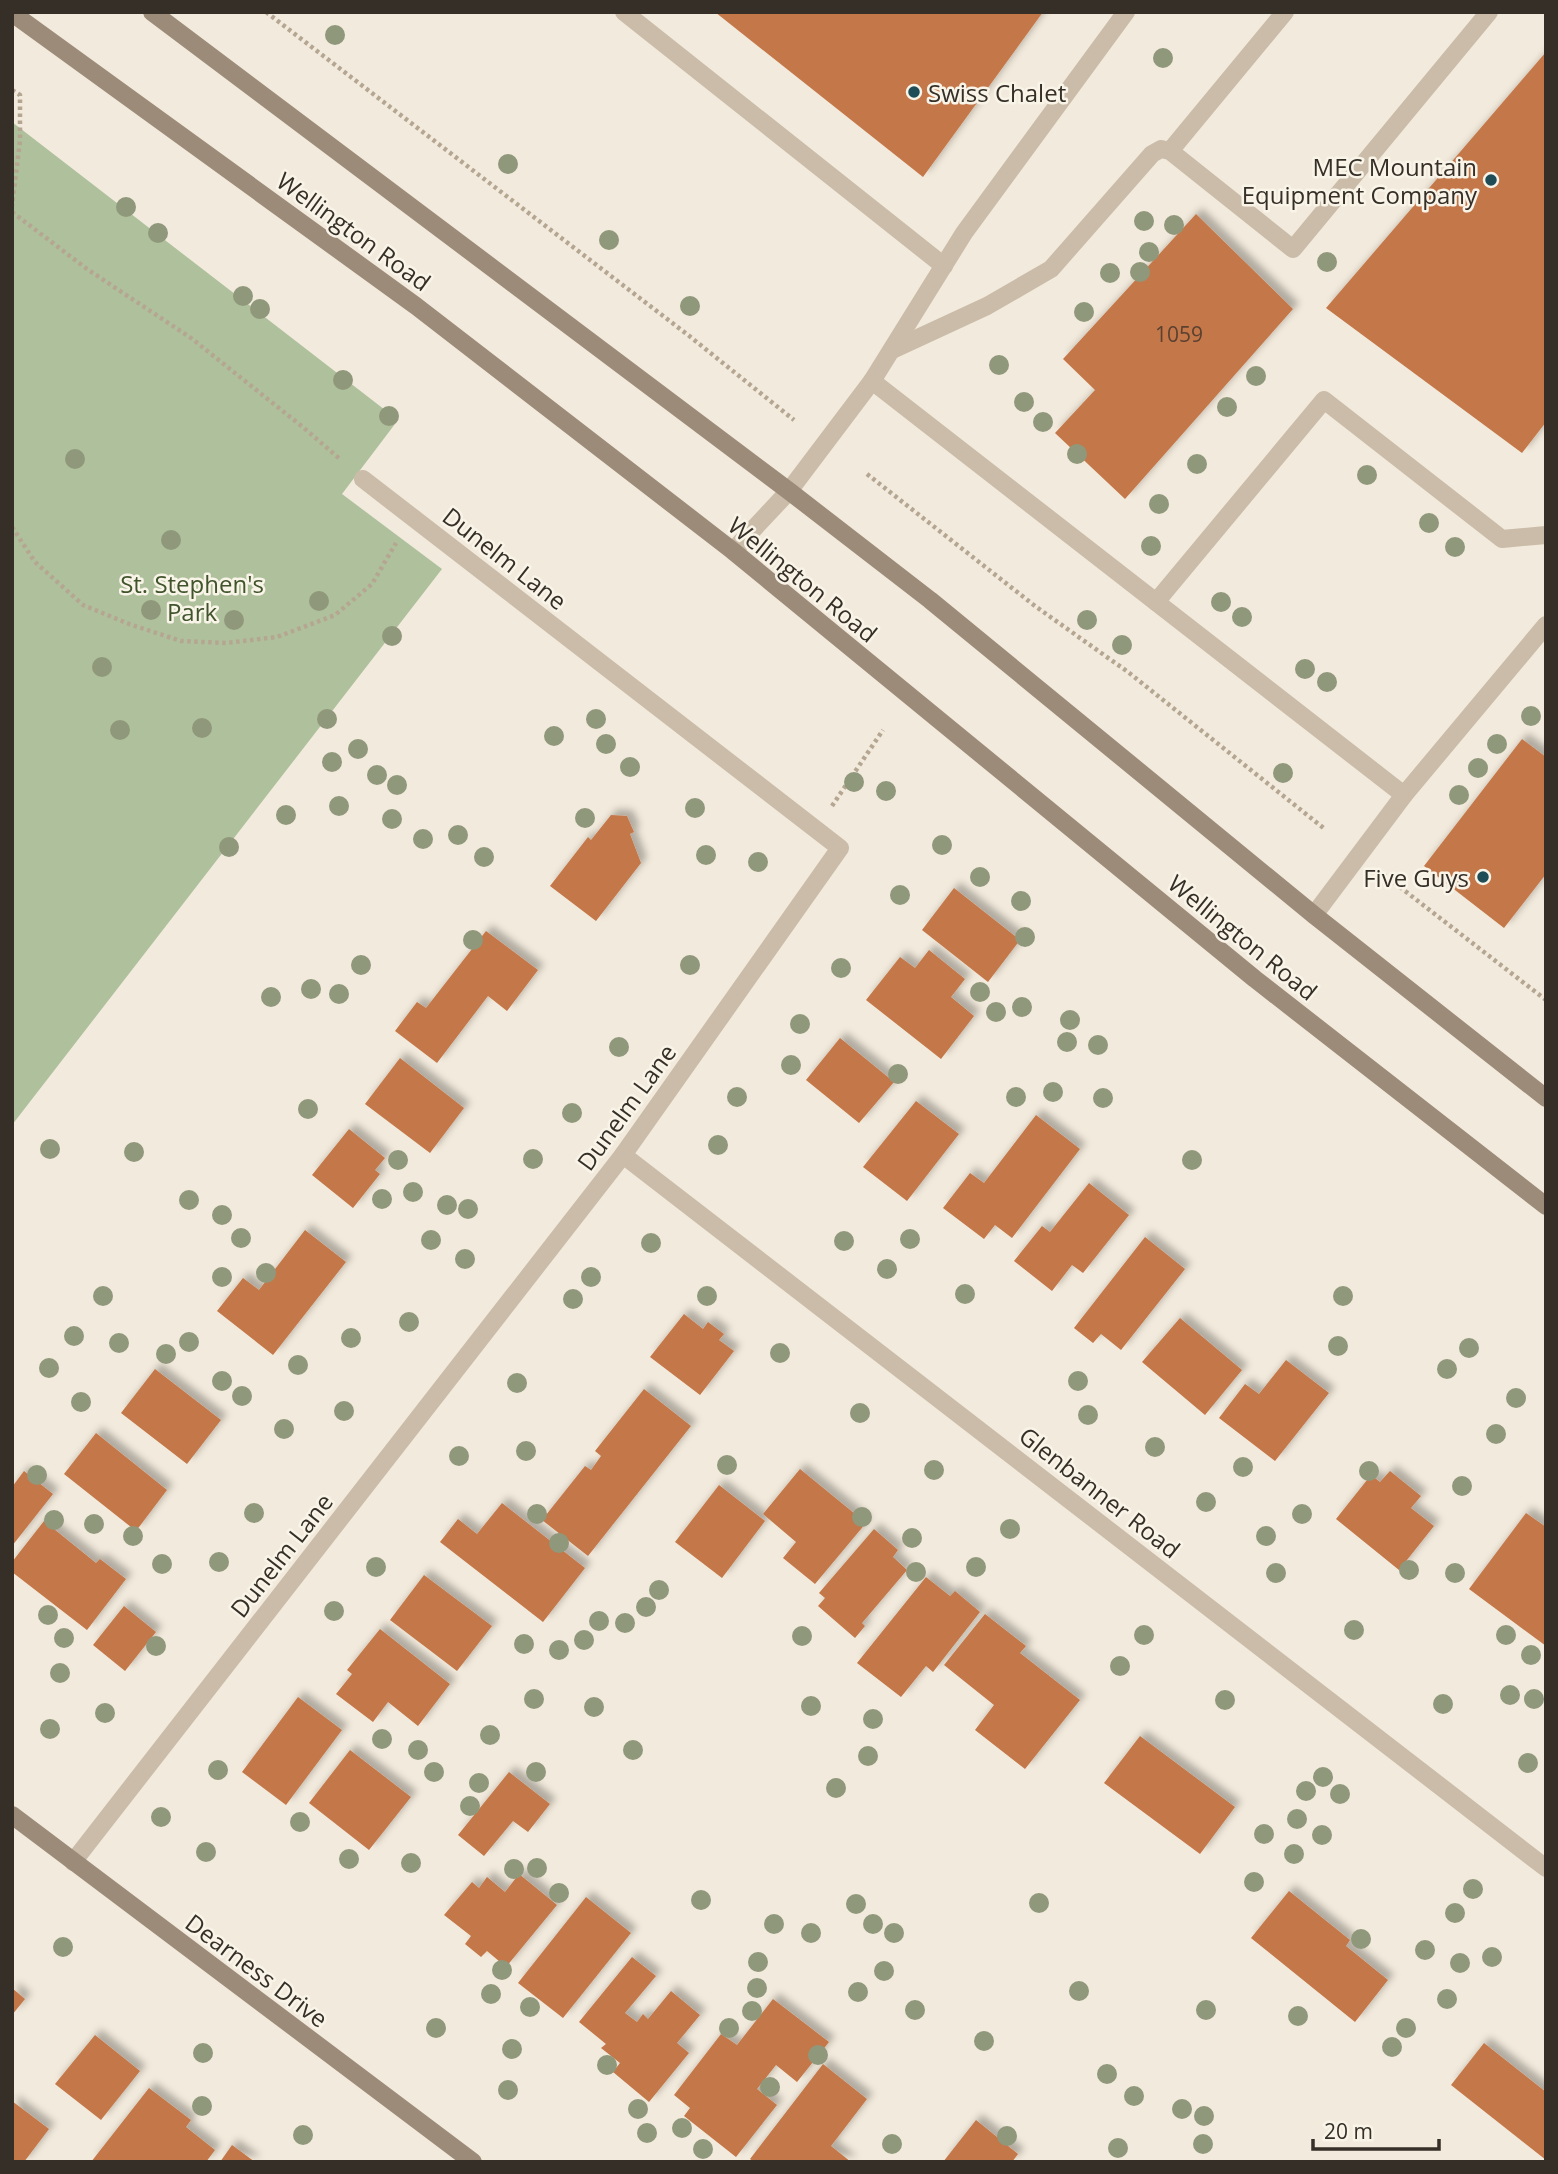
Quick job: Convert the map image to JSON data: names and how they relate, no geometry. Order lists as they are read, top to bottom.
{
  "streets": {
    "main road": ["Wellington Road", "Dearness Drive"],
    "street": ["Dunelm Lane", "Glenbanner Road"]
  },
  "crossings": [
    ["Dunelm Lane", "Glenbanner Road"],
    ["Dunelm Lane", "Dearness Drive"]
  ],
  "parks": ["St. Stephen's Park"],
  "places": ["Swiss Chalet", "MEC Mountain Equipment Company", "Five Guys"],
  "house_numbers": ["1059"],
  "scale_bar": "20 m"
}
